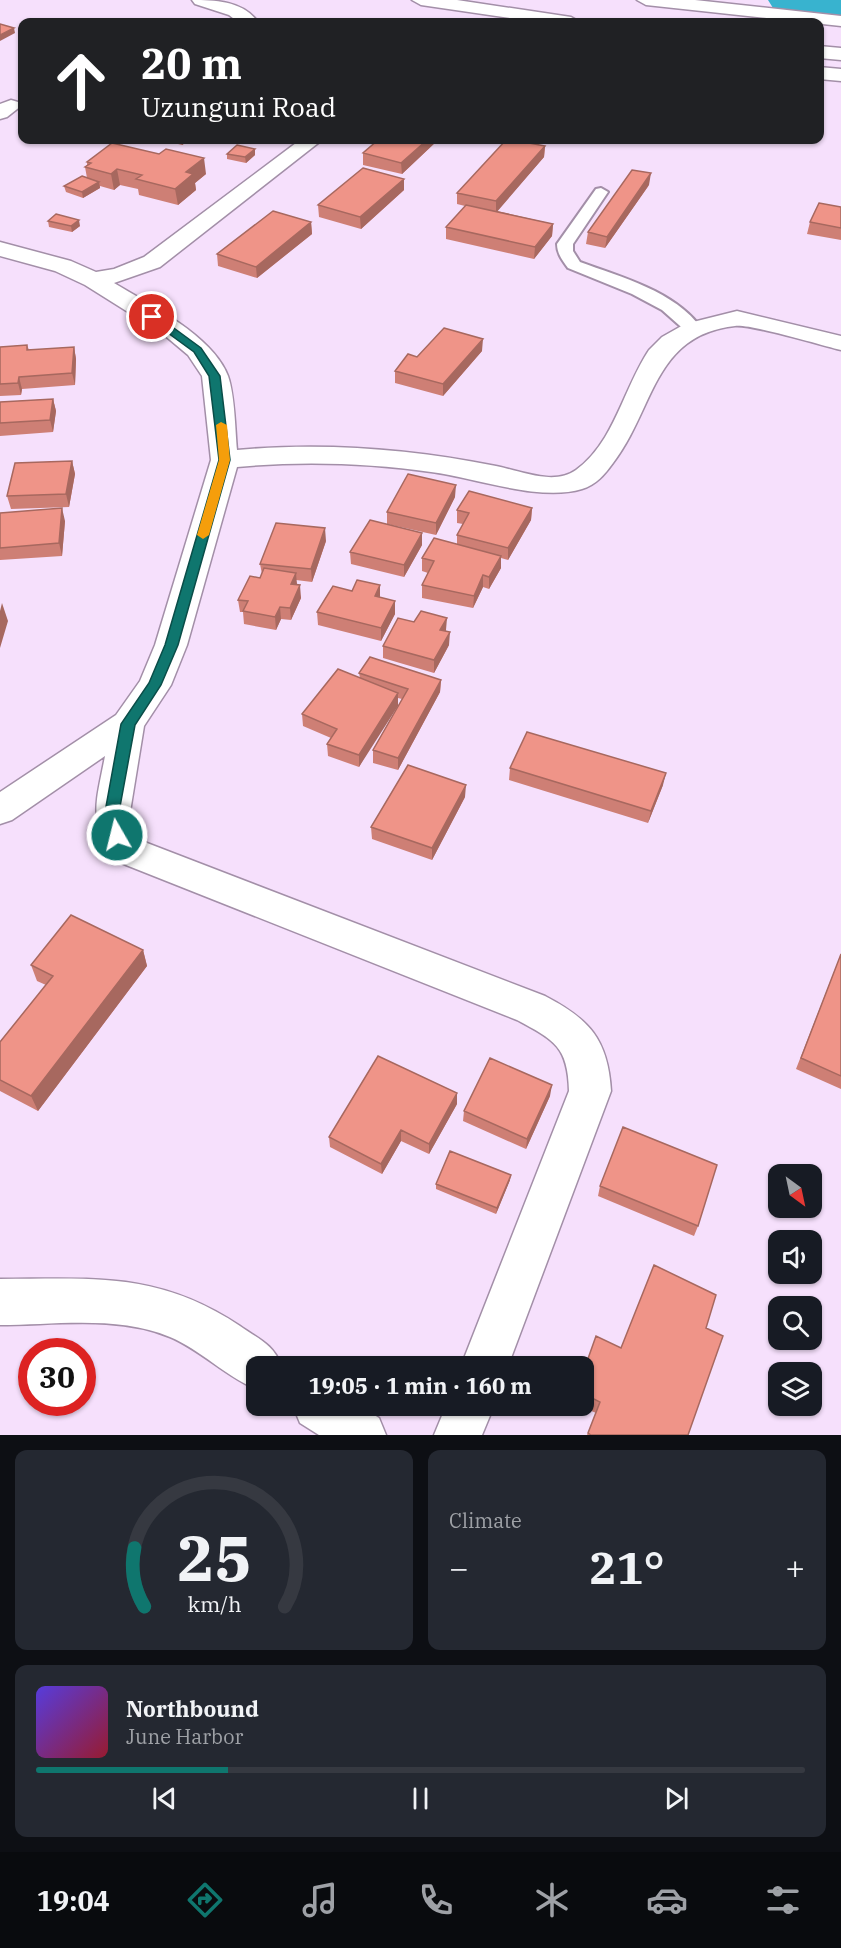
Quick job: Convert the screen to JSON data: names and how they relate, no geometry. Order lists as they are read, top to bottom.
{
  "north": "bottom right",
  "page": {
    "turn": ["20 m", "Uzunguni Road"],
    "limit": "30",
    "trip": "19:05 · 1 min · 160 m",
    "tile": "Climate",
    "heat": ["−", "21°", "+"],
    "song": ["Northbound", "June Harbor"],
    "tabs": "19:04",
    "gauge": ["25", "km/h"]
  }
}
